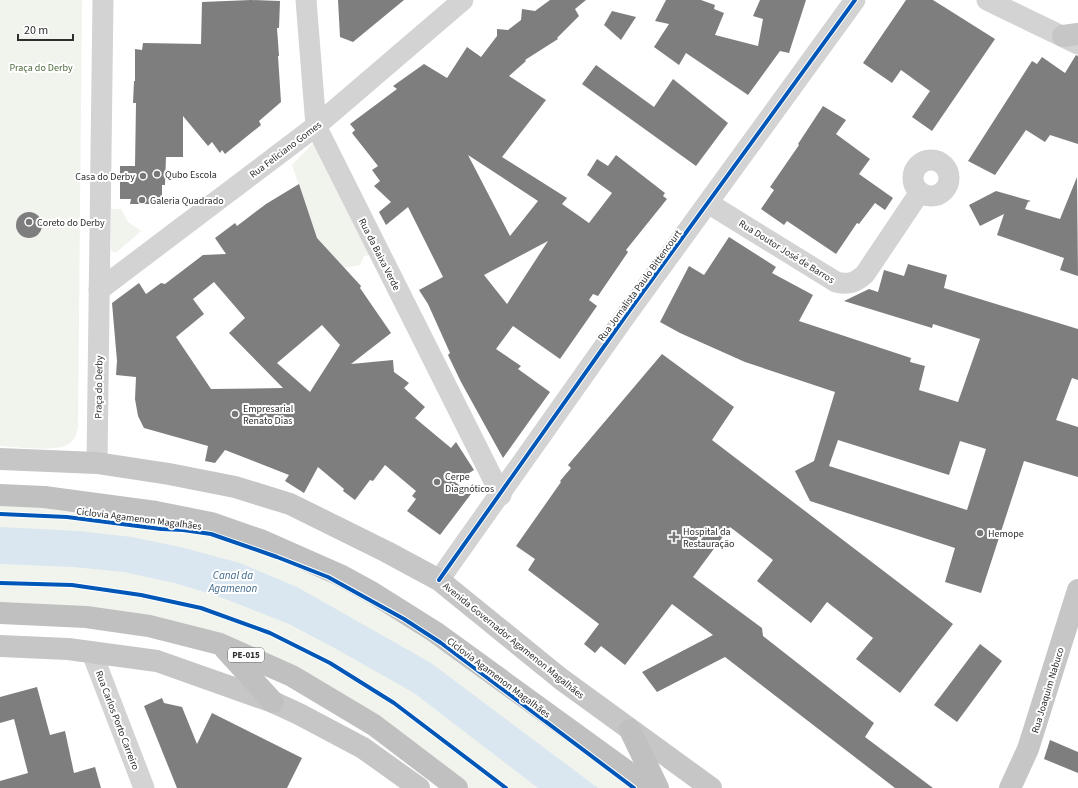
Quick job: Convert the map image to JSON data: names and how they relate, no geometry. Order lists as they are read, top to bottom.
{
  "streets": {
    "highway": ["PE-015"],
    "main road": ["Avenida Governador Agamenon Magalhães", "Rua Joaquim Nabuco"],
    "street": [
      "Rua Feliciano Gomes",
      "Rua Doutor José de Barros",
      "Rua da Baixa Verde",
      "Rua Jornalista Paulo Bittencourt",
      "Praça do Derby",
      "Rua Carlos Porto Carreiro"
    ],
    "cycle path": ["Ciclovia Agamenon Magalhães"]
  },
  "crossings": [
    ["Rua Feliciano Gomes", "Rua da Baixa Verde"],
    ["Rua Feliciano Gomes", "Praça do Derby"],
    ["Rua Doutor José de Barros", "Rua Jornalista Paulo Bittencourt"],
    ["Rua da Baixa Verde", "Rua Jornalista Paulo Bittencourt"],
    ["Rua Jornalista Paulo Bittencourt", "Avenida Governador Agamenon Magalhães"],
    ["Praça do Derby", "Avenida Governador Agamenon Magalhães"]
  ],
  "water": ["Canal da Agamenon"],
  "parks": ["Praça do Derby"],
  "places": {
    "other": [
      "Qubo Escola",
      "Casa do Derby",
      "Galeria Quadrado",
      "Coreto do Derby",
      "Empresarial Renato Dias",
      "Cerpe Diagnóticos",
      "Hemope"
    ],
    "health": ["Hospital da Restauração"]
  },
  "scale_bar": "20 m"
}
